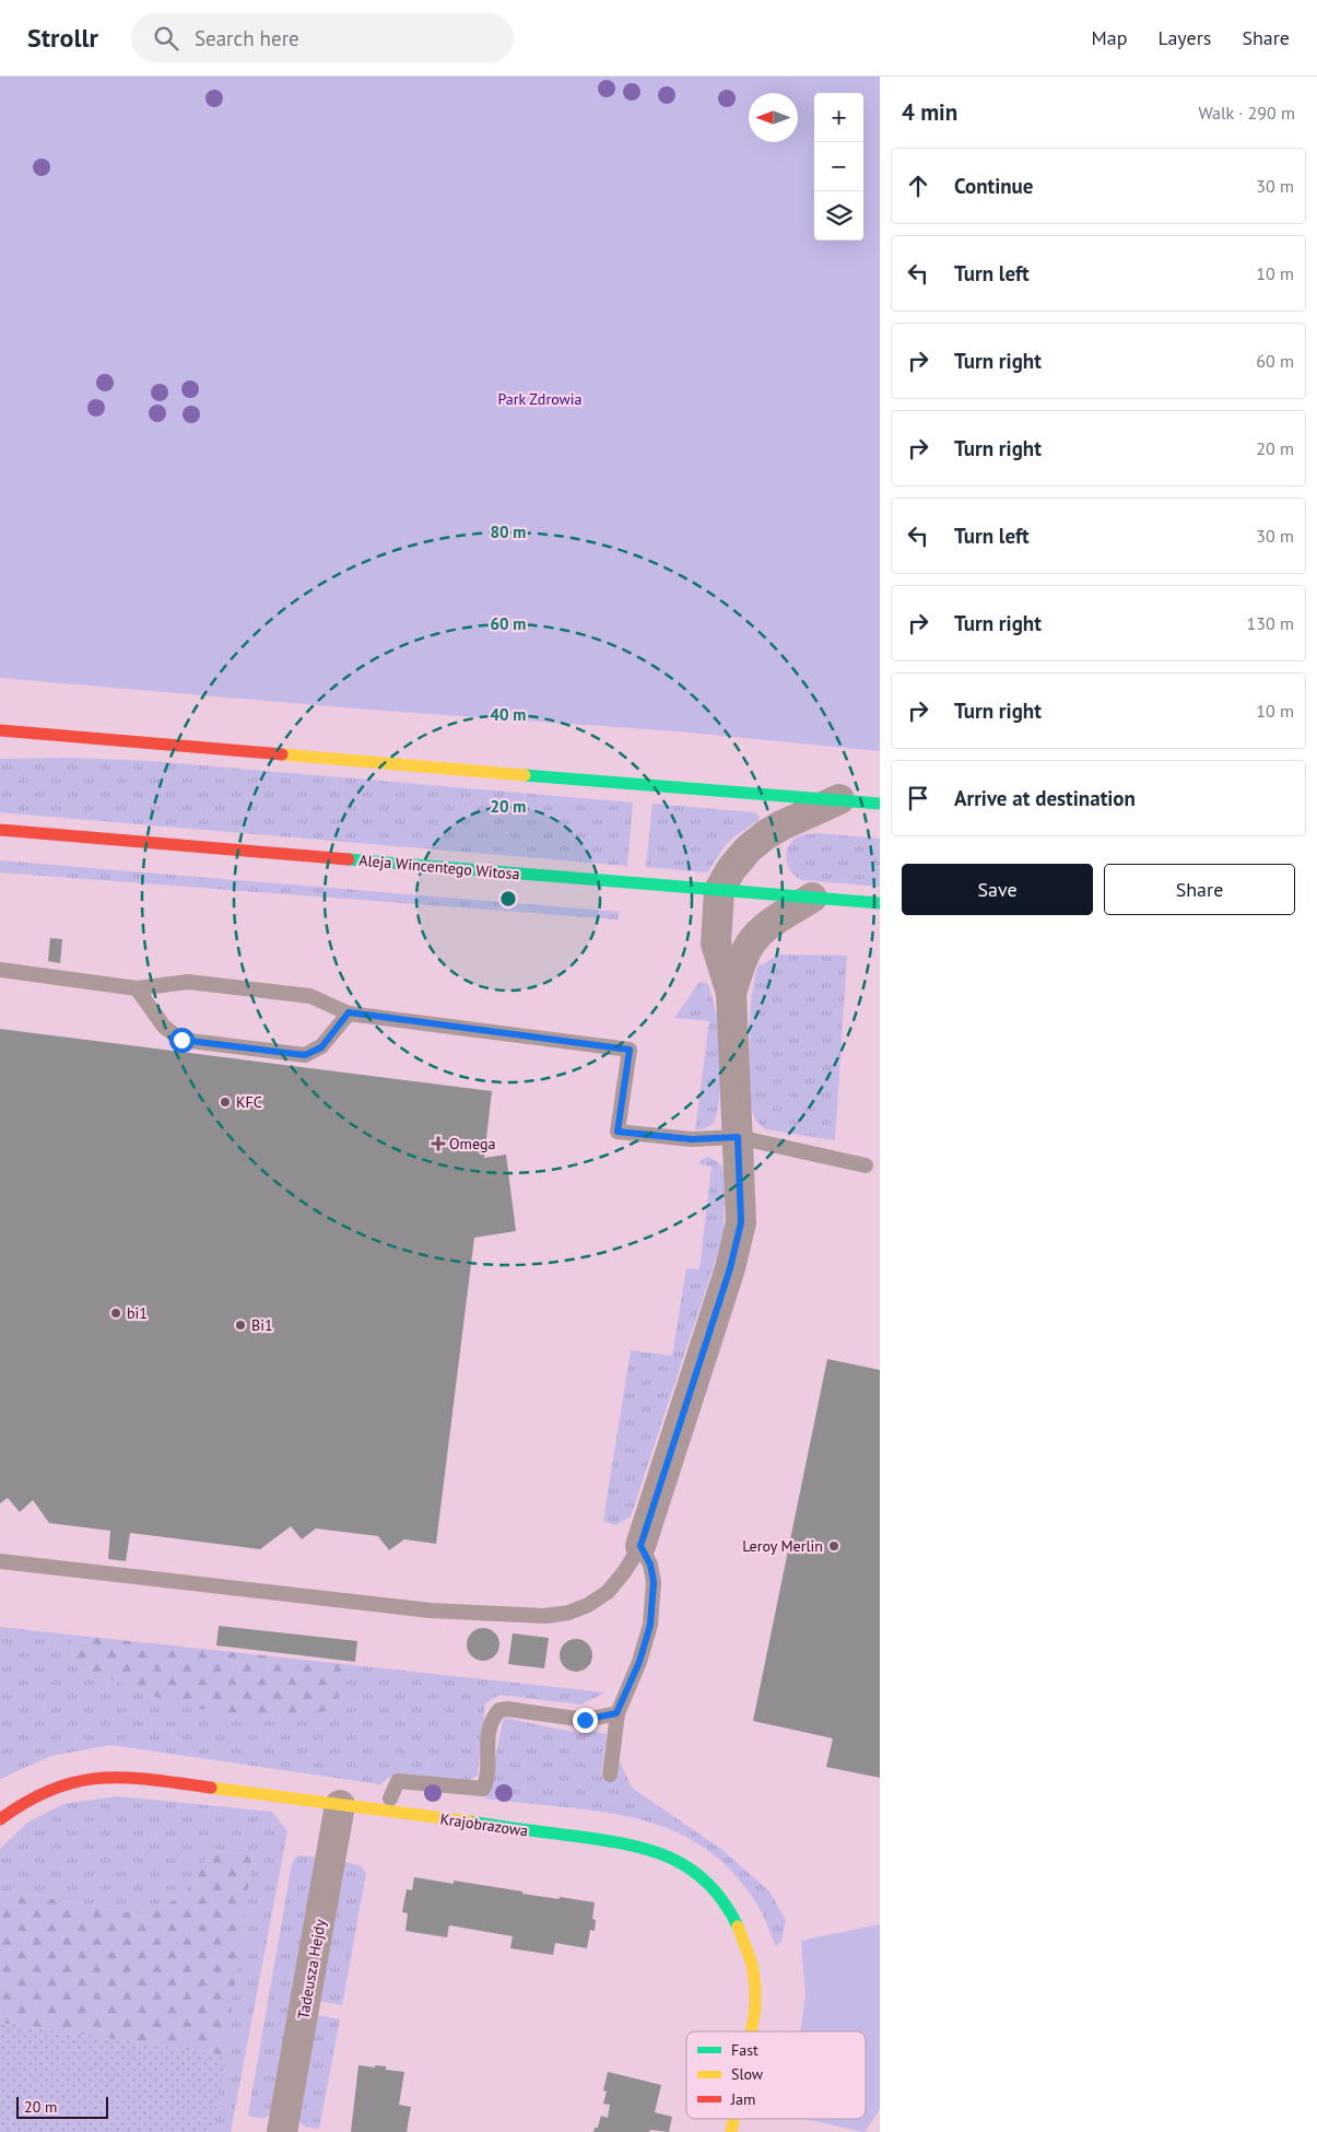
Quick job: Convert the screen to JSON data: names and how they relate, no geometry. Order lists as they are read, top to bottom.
{
  "streets": {
    "main road": ["Aleja Wincentego Witosa", "Krajobrazowa"],
    "street": ["Tadeusza Hejdy"]
  },
  "crossings": [
    ["Krajobrazowa", "Tadeusza Hejdy"]
  ],
  "parks": ["Park Zdrowia"],
  "places": {
    "other": [
      "KFC",
      "bi1",
      "Bi1",
      "Leroy Merlin"
    ],
    "health": ["Omega"]
  },
  "legend": ["Fast", "Slow", "Jam"],
  "scale_bar": "20 m",
  "north": "left",
  "page": {
    "header": "Strollr",
    "search": "Search here",
    "nav": ["Map", "Layers", "Share"],
    "heading": ["4 min", "Walk · 290 m"],
    "map_buttons": ["+", "−"],
    "list": [
      ["Continue", "30 m"],
      ["Turn left", "10 m"],
      ["Turn right", "60 m"],
      ["Turn right", "20 m"],
      ["Turn left", "30 m"],
      ["Turn right", "130 m"],
      ["Turn right", "10 m"],
      "Arrive at destination"
    ],
    "buttons": ["Save", "Share"],
    "scale": "20 m"
  },
  "rings": [
    "80 m",
    "60 m",
    "40 m",
    "20 m"
  ]
}
